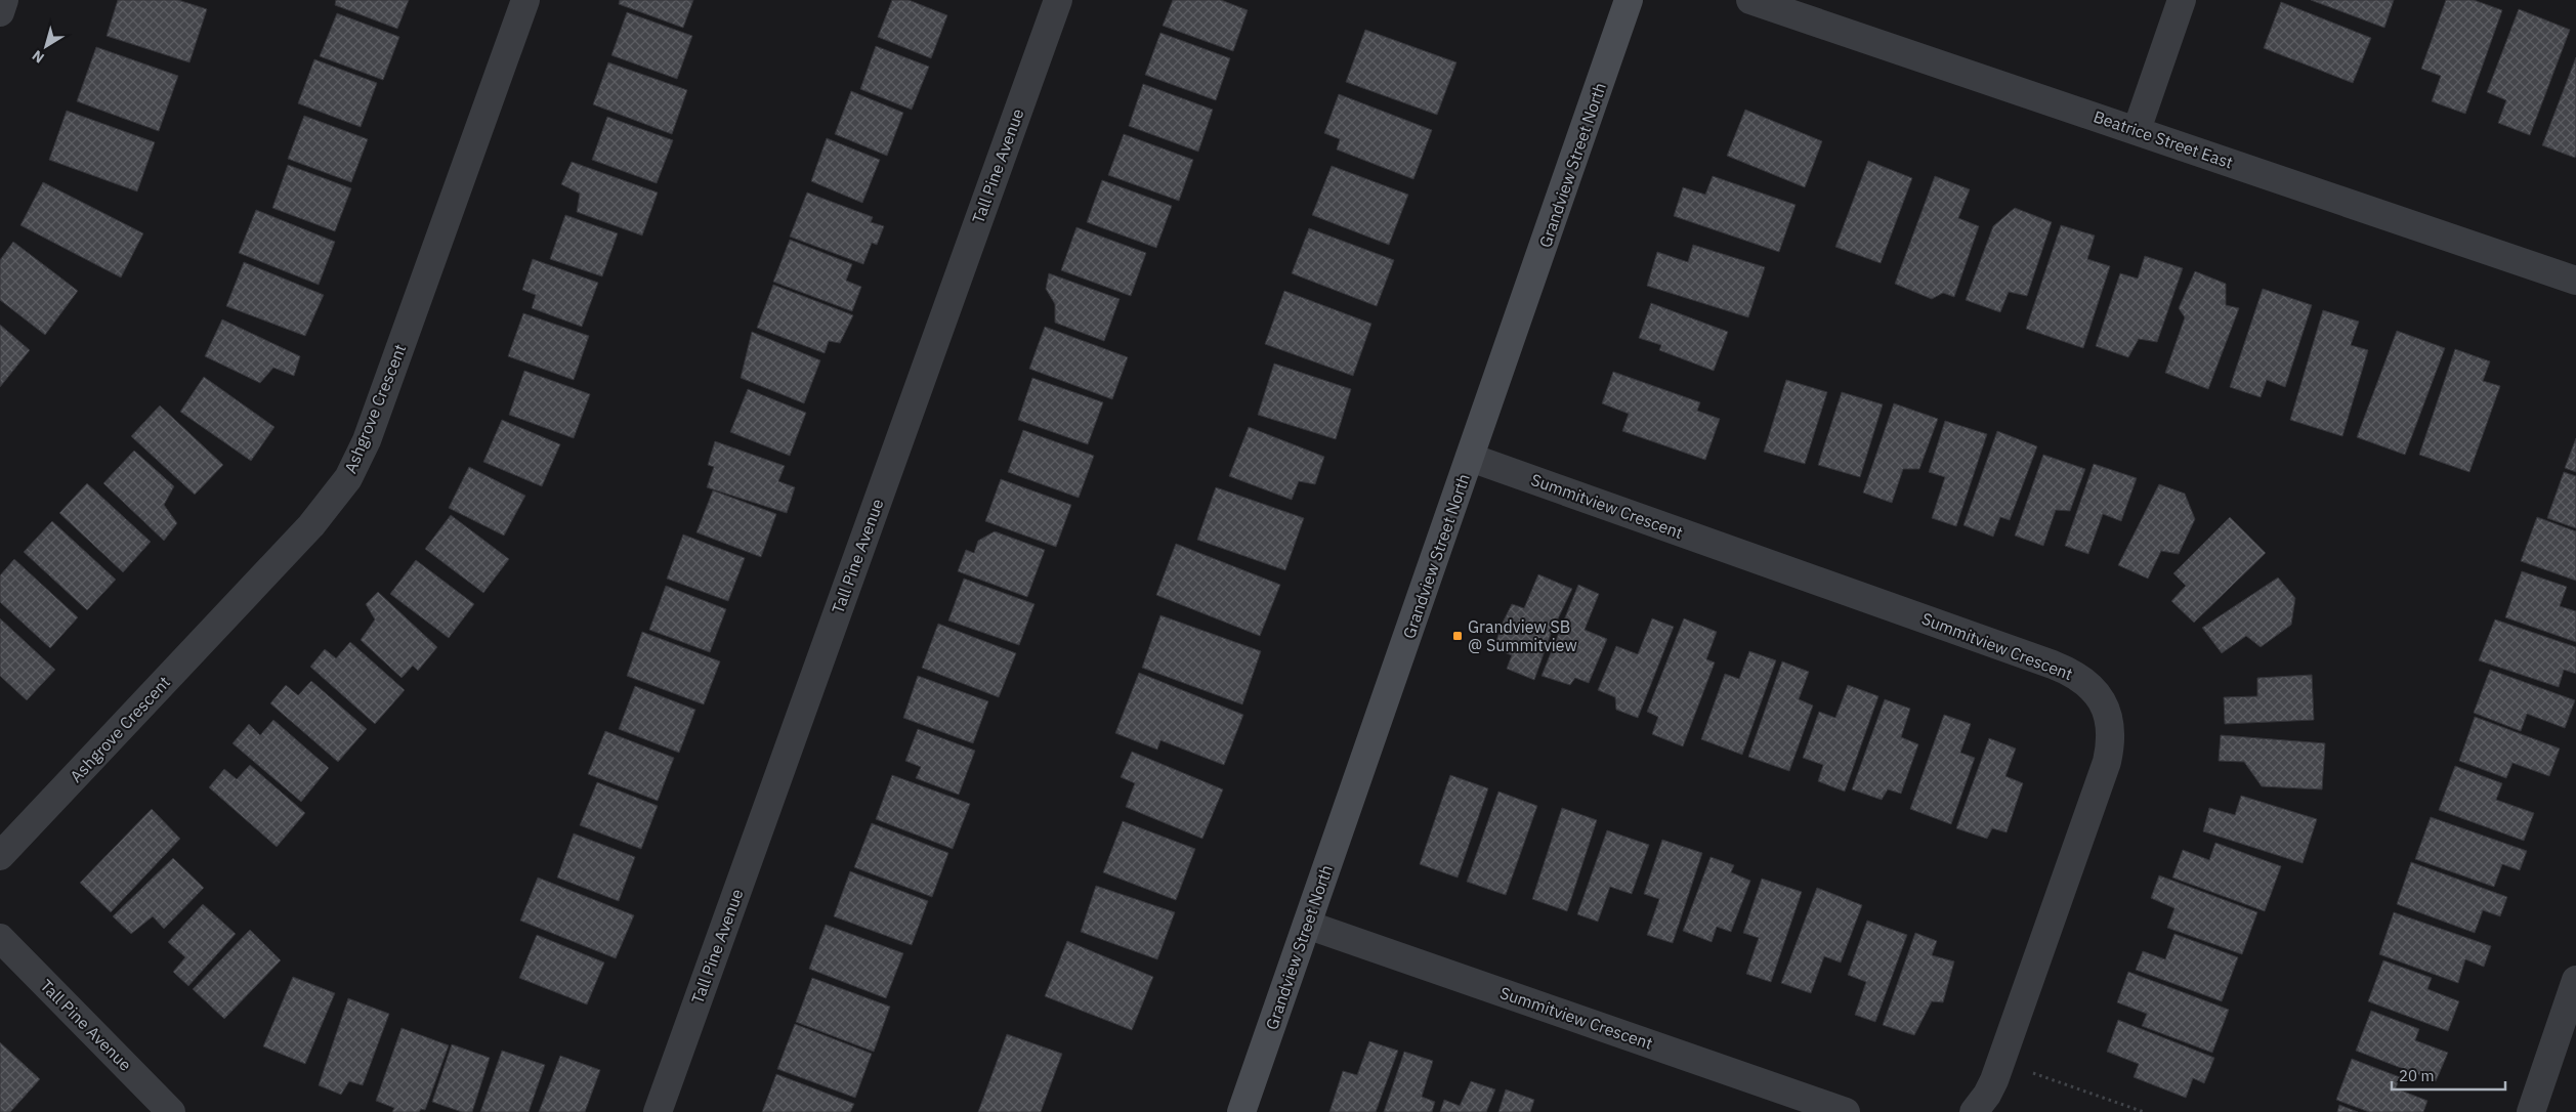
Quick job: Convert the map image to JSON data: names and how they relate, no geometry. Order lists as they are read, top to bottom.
{
  "streets": {
    "street": [
      "Beatrice Street East",
      "Grandview Street North",
      "Tall Pine Avenue",
      "Ashgrove Crescent",
      "Summitview Crescent"
    ]
  },
  "crossings": [
    ["Grandview Street North", "Summitview Crescent"]
  ],
  "places": {
    "transit": ["Grandview SB @ Summitview"]
  },
  "scale_bar": "20 m",
  "north": "bottom left"
}
